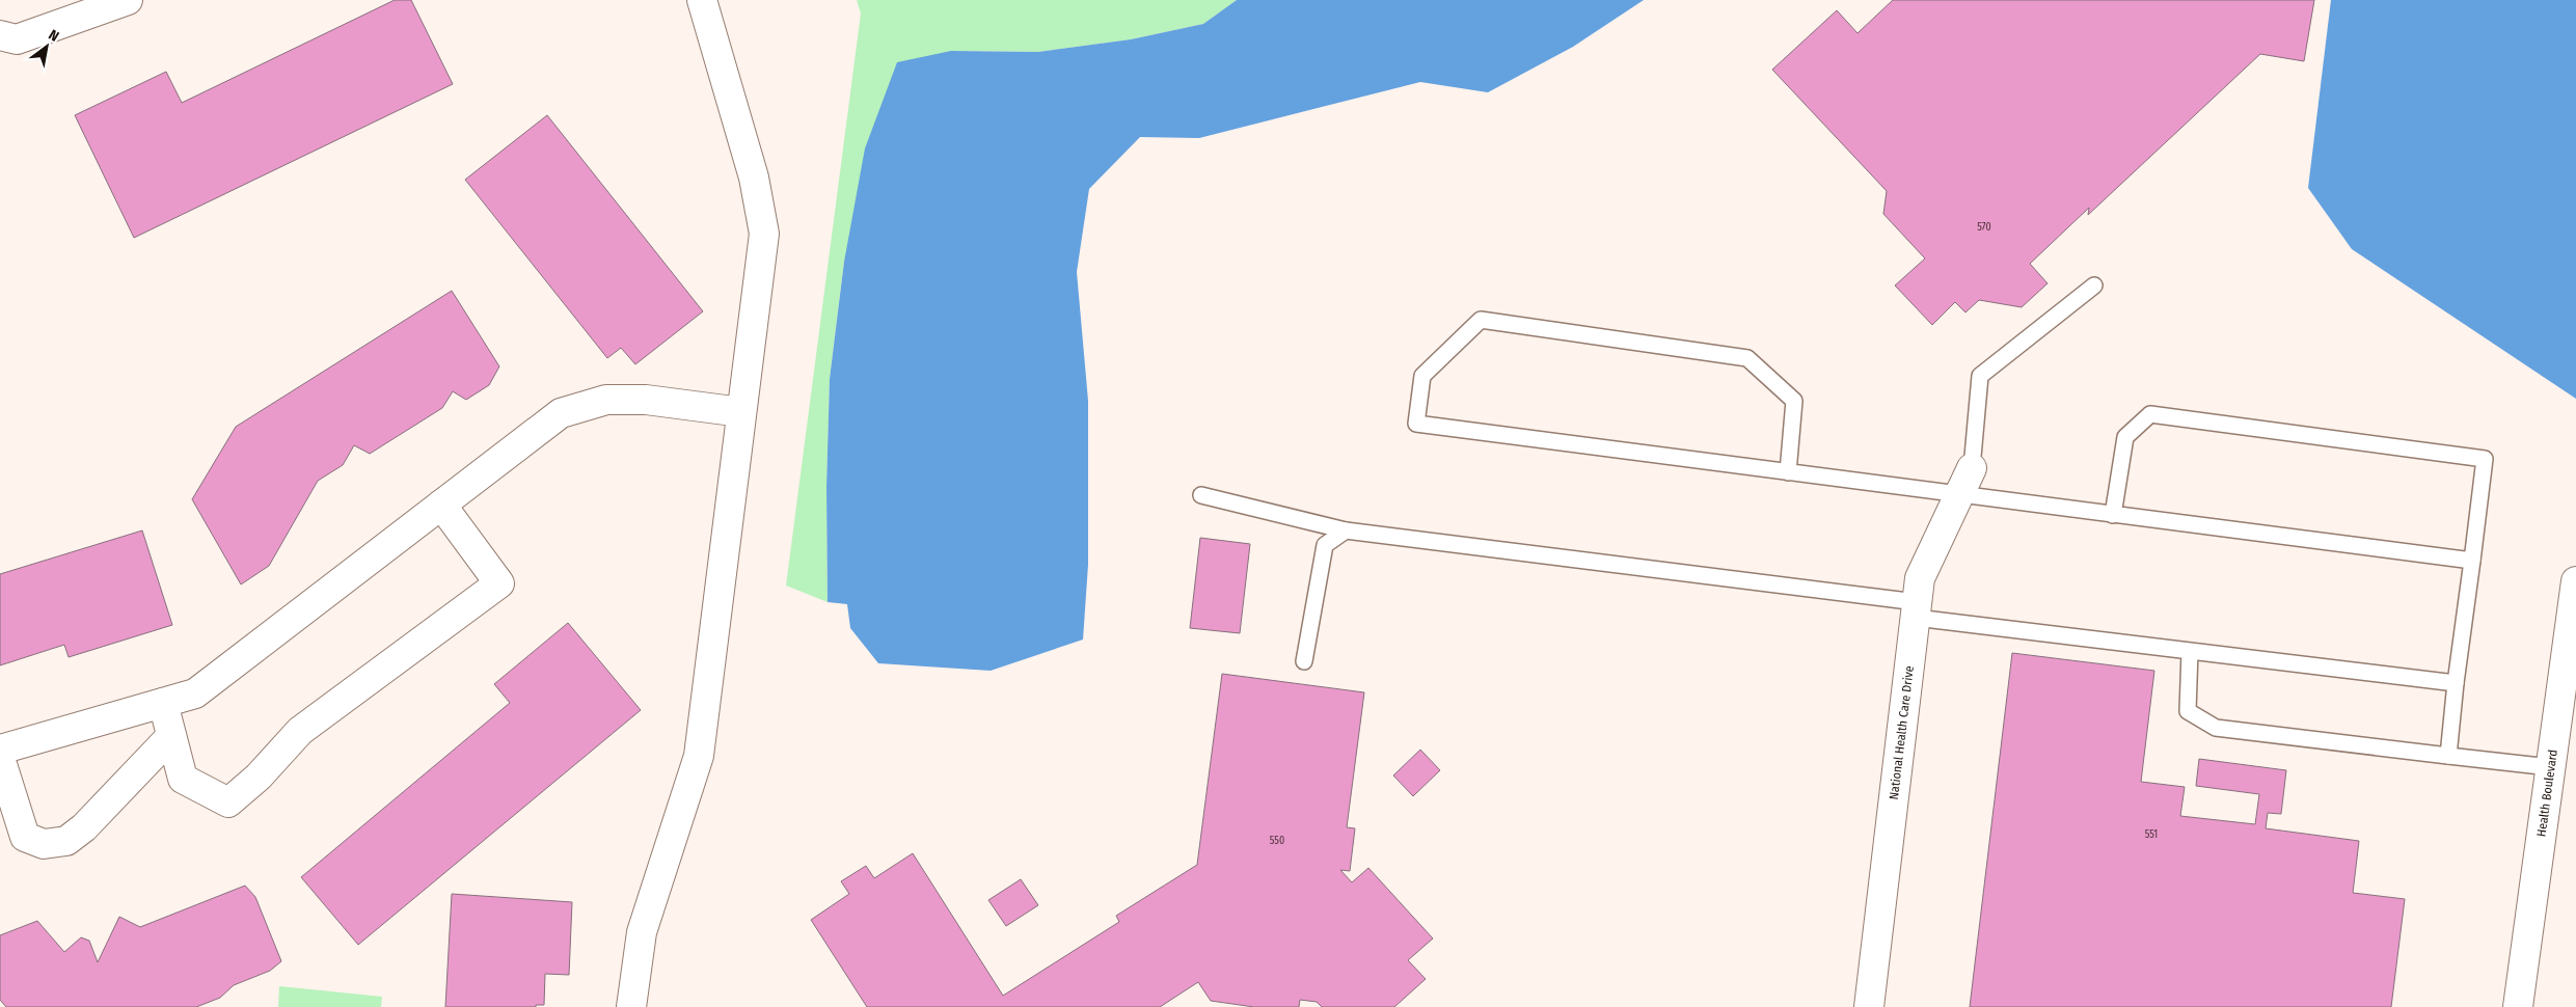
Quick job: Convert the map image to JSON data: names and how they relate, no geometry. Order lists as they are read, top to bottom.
{
  "streets": {
    "street": ["National Health Care Drive", "Health Boulevard"]
  },
  "house_numbers": ["570", "551", "550"],
  "north": "top right"
}
